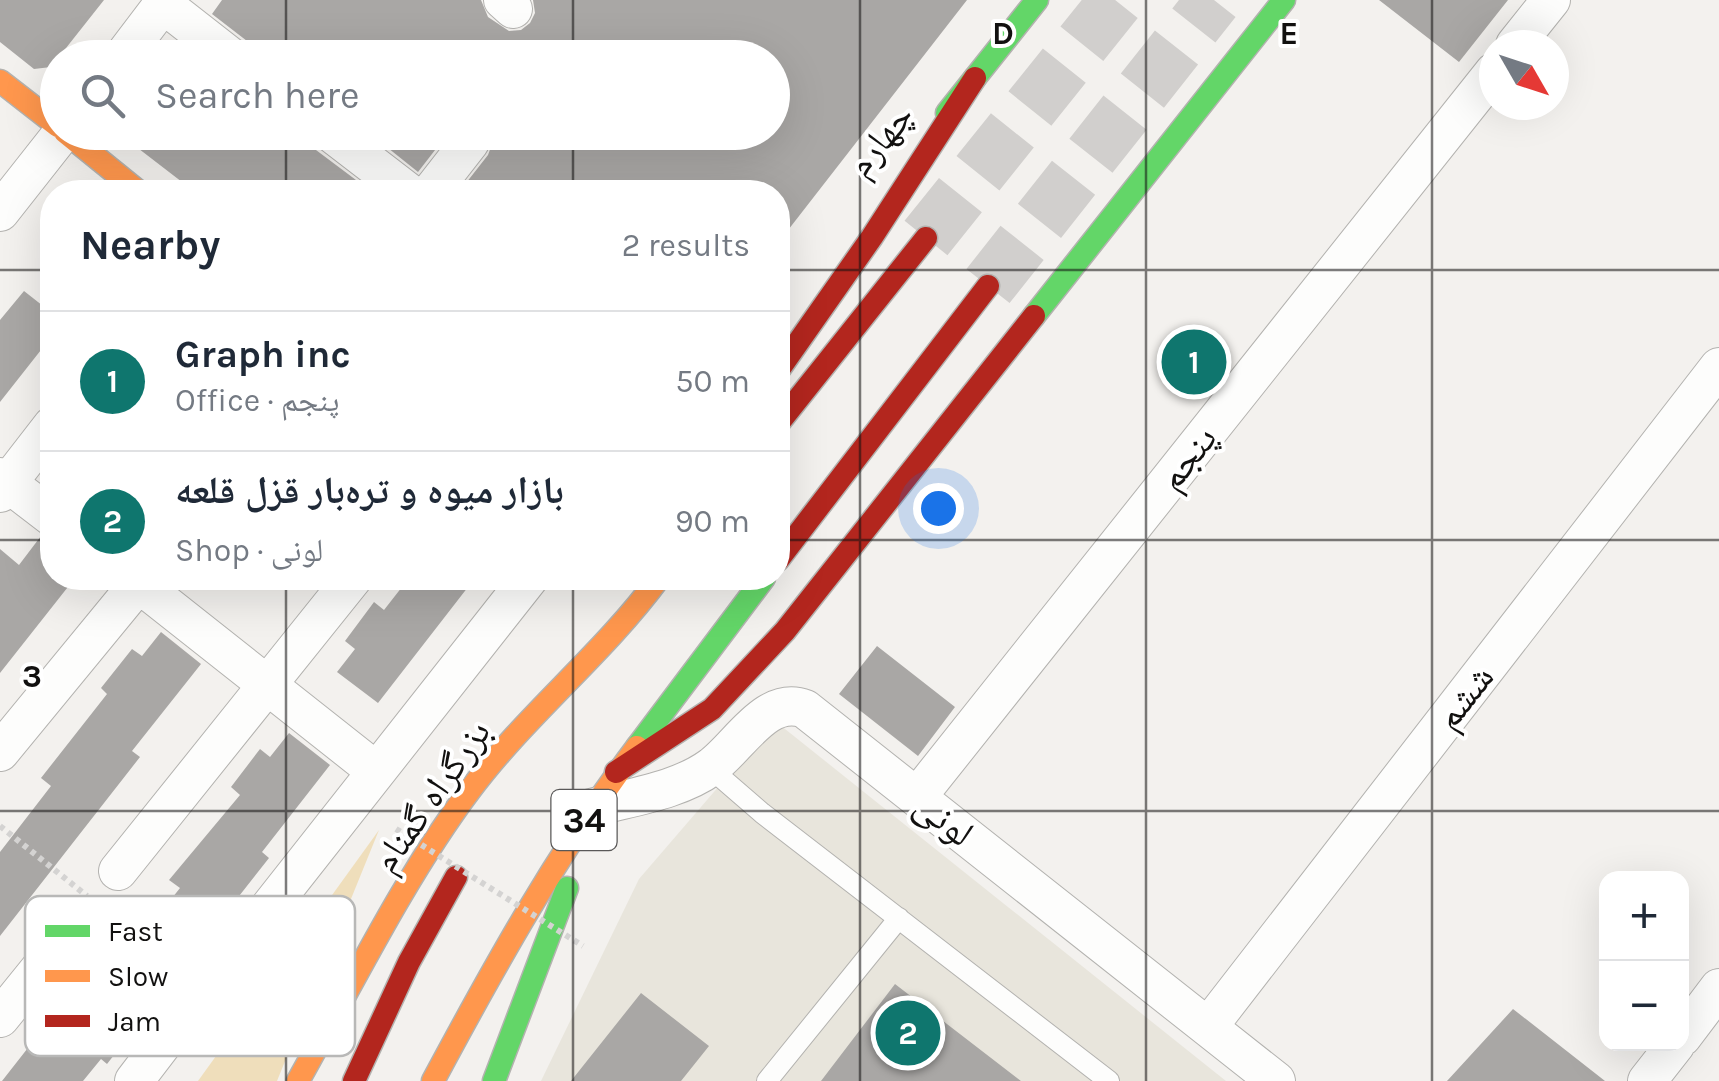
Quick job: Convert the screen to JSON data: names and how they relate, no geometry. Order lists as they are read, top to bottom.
{
  "streets": {
    "main road": ["چهارم", "بزرگراه گمنام", "34"],
    "street": ["پنجم", "ششم", "لونی"]
  },
  "crossings": [
    ["پنجم", "لونی"],
    ["ششم", "لونی"]
  ],
  "legend": ["Fast", "Slow", "Jam"],
  "north": "bottom right",
  "page": {
    "search": "Search here",
    "heading": ["Nearby", "2 results"],
    "list": [
      {
        "mark": "1",
        "name": "Graph inc",
        "note": "Office · پنجم",
        "value": "50 m"
      },
      {
        "mark": "2",
        "name": "بازار میوه و تره‌بار قزل قلعه",
        "note": "Shop · لونی",
        "value": "90 m"
      }
    ],
    "pins": ["1", "2"],
    "map_buttons": ["+", "−"]
  },
  "grid": {
    "columns": ["D", "E"],
    "rows": ["3"]
  }
}
